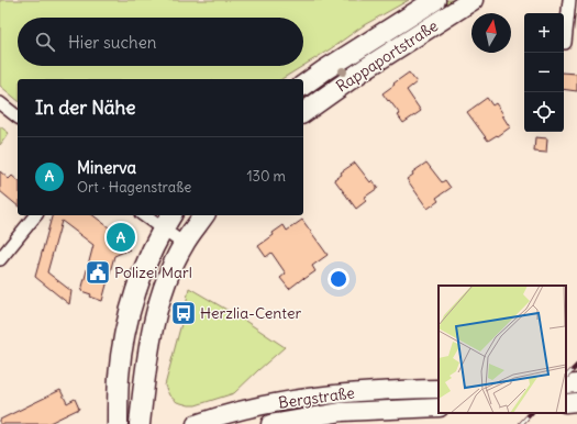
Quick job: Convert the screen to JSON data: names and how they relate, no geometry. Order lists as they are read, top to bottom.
{
  "streets": {
    "main road": ["Rappaportstraße", "Bergstraße"]
  },
  "places": {
    "public building": ["Polizei Marl"],
    "bus stop": ["Herzlia-Center"]
  },
  "north": "top",
  "page": {
    "map_buttons": ["+", "−"],
    "search": "Hier suchen",
    "heading": "In der Nähe",
    "list": [
      {
        "mark": "A",
        "name": "Minerva",
        "note": "Ort · Hagenstraße",
        "value": "130 m"
      }
    ],
    "pins": "A"
  }
}
